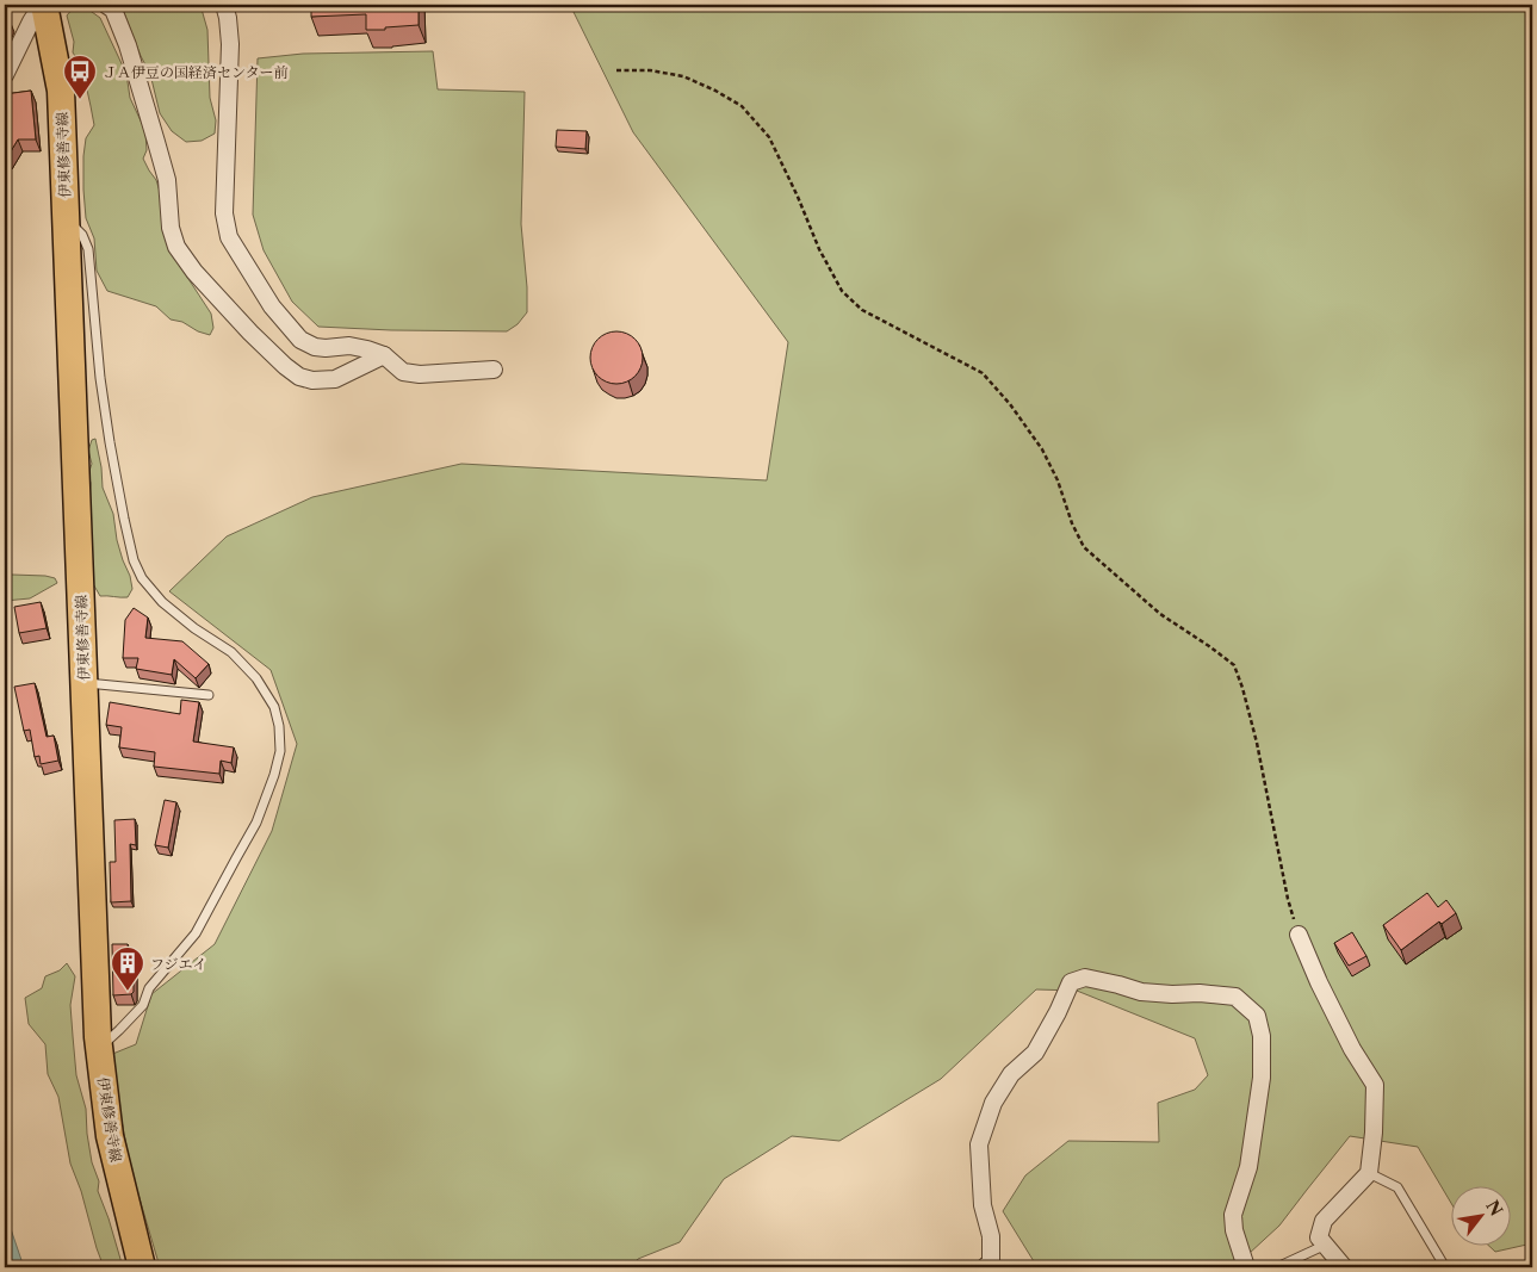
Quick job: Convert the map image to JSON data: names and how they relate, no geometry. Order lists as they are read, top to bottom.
{
  "streets": {
    "main road": ["伊東修善寺線"]
  },
  "places": {
    "bus stop": ["ＪＡ伊豆の国経済センター前"],
    "building": ["フジエイ"]
  },
  "north": "top right"
}
